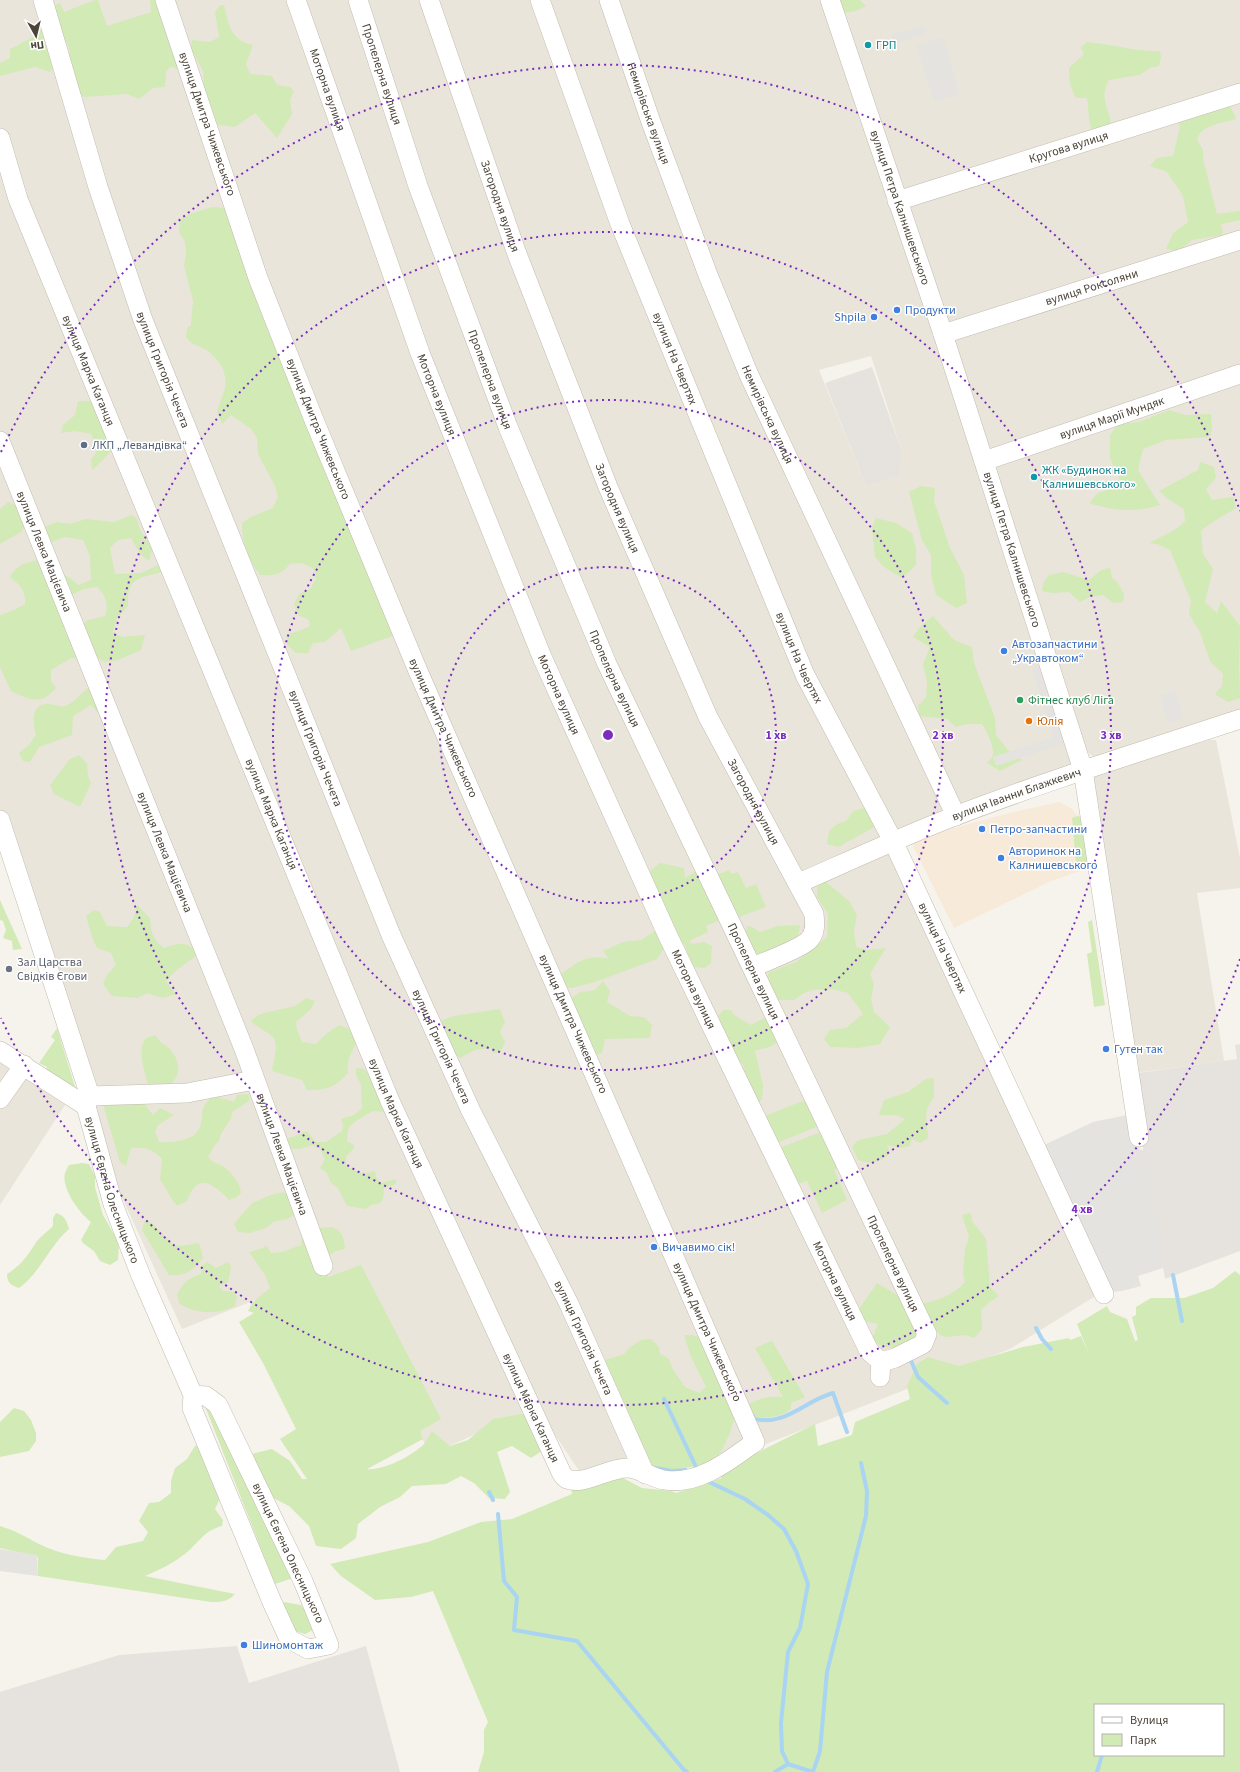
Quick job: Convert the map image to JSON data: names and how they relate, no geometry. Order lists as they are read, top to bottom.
{
  "streets": {
    "street": [
      "Пропелерна вулиця",
      "Моторна вулиця",
      "Немирівська вулиця",
      "вулиця Дмитра Чижевського",
      "Кругова вулиця",
      "Загородня вулиця",
      "вулиця Петра Калнишевського",
      "вулиця Роксоляни",
      "вулиця На Чвертях",
      "вулиця Марка Каганця",
      "вулиця Григорія Чечета",
      "вулиця Марії Мундяк",
      "вулиця Левка Мацієвича",
      "вулиця Іванни Блажкевич",
      "вулиця Євгена Олесницького"
    ]
  },
  "crossings": [
    ["Пропелерна вулиця", "Моторна вулиця"],
    ["Пропелерна вулиця", "Загородня вулиця"],
    ["Немирівська вулиця", "вулиця Іванни Блажкевич"],
    ["вулиця Дмитра Чижевського", "вулиця Марка Каганця"],
    ["вулиця Дмитра Чижевського", "вулиця Григорія Чечета"],
    ["Кругова вулиця", "вулиця Петра Калнишевського"],
    ["Загородня вулиця", "вулиця Іванни Блажкевич"],
    ["вулиця Петра Калнишевського", "вулиця Роксоляни"],
    ["вулиця Петра Калнишевського", "вулиця Марії Мундяк"],
    ["вулиця Петра Калнишевського", "вулиця Іванни Блажкевич"],
    ["вулиця На Чвертях", "вулиця Іванни Блажкевич"],
    ["вулиця Марка Каганця", "вулиця Григорія Чечета"]
  ],
  "places": [
    "ГРП",
    "Продукти",
    "Shpila",
    "ЛКП „Левандівка“",
    "ЖК «Будинок на Калнишевського»",
    "Автозапчастини „Укравтоком“",
    "Фітнес клуб Ліга",
    "Юлія",
    "Петро-запчастини",
    "Авторинок на Калнишевського",
    "Зал Царства Свідків Єгови",
    "Гутен так",
    "Вичавимо сік!",
    "Шиномонтаж"
  ],
  "legend": ["Вулиця", "Парк"],
  "north": "bottom",
  "rings": [
    "1 хв",
    "2 хв",
    "3 хв",
    "4 хв"
  ]
}
